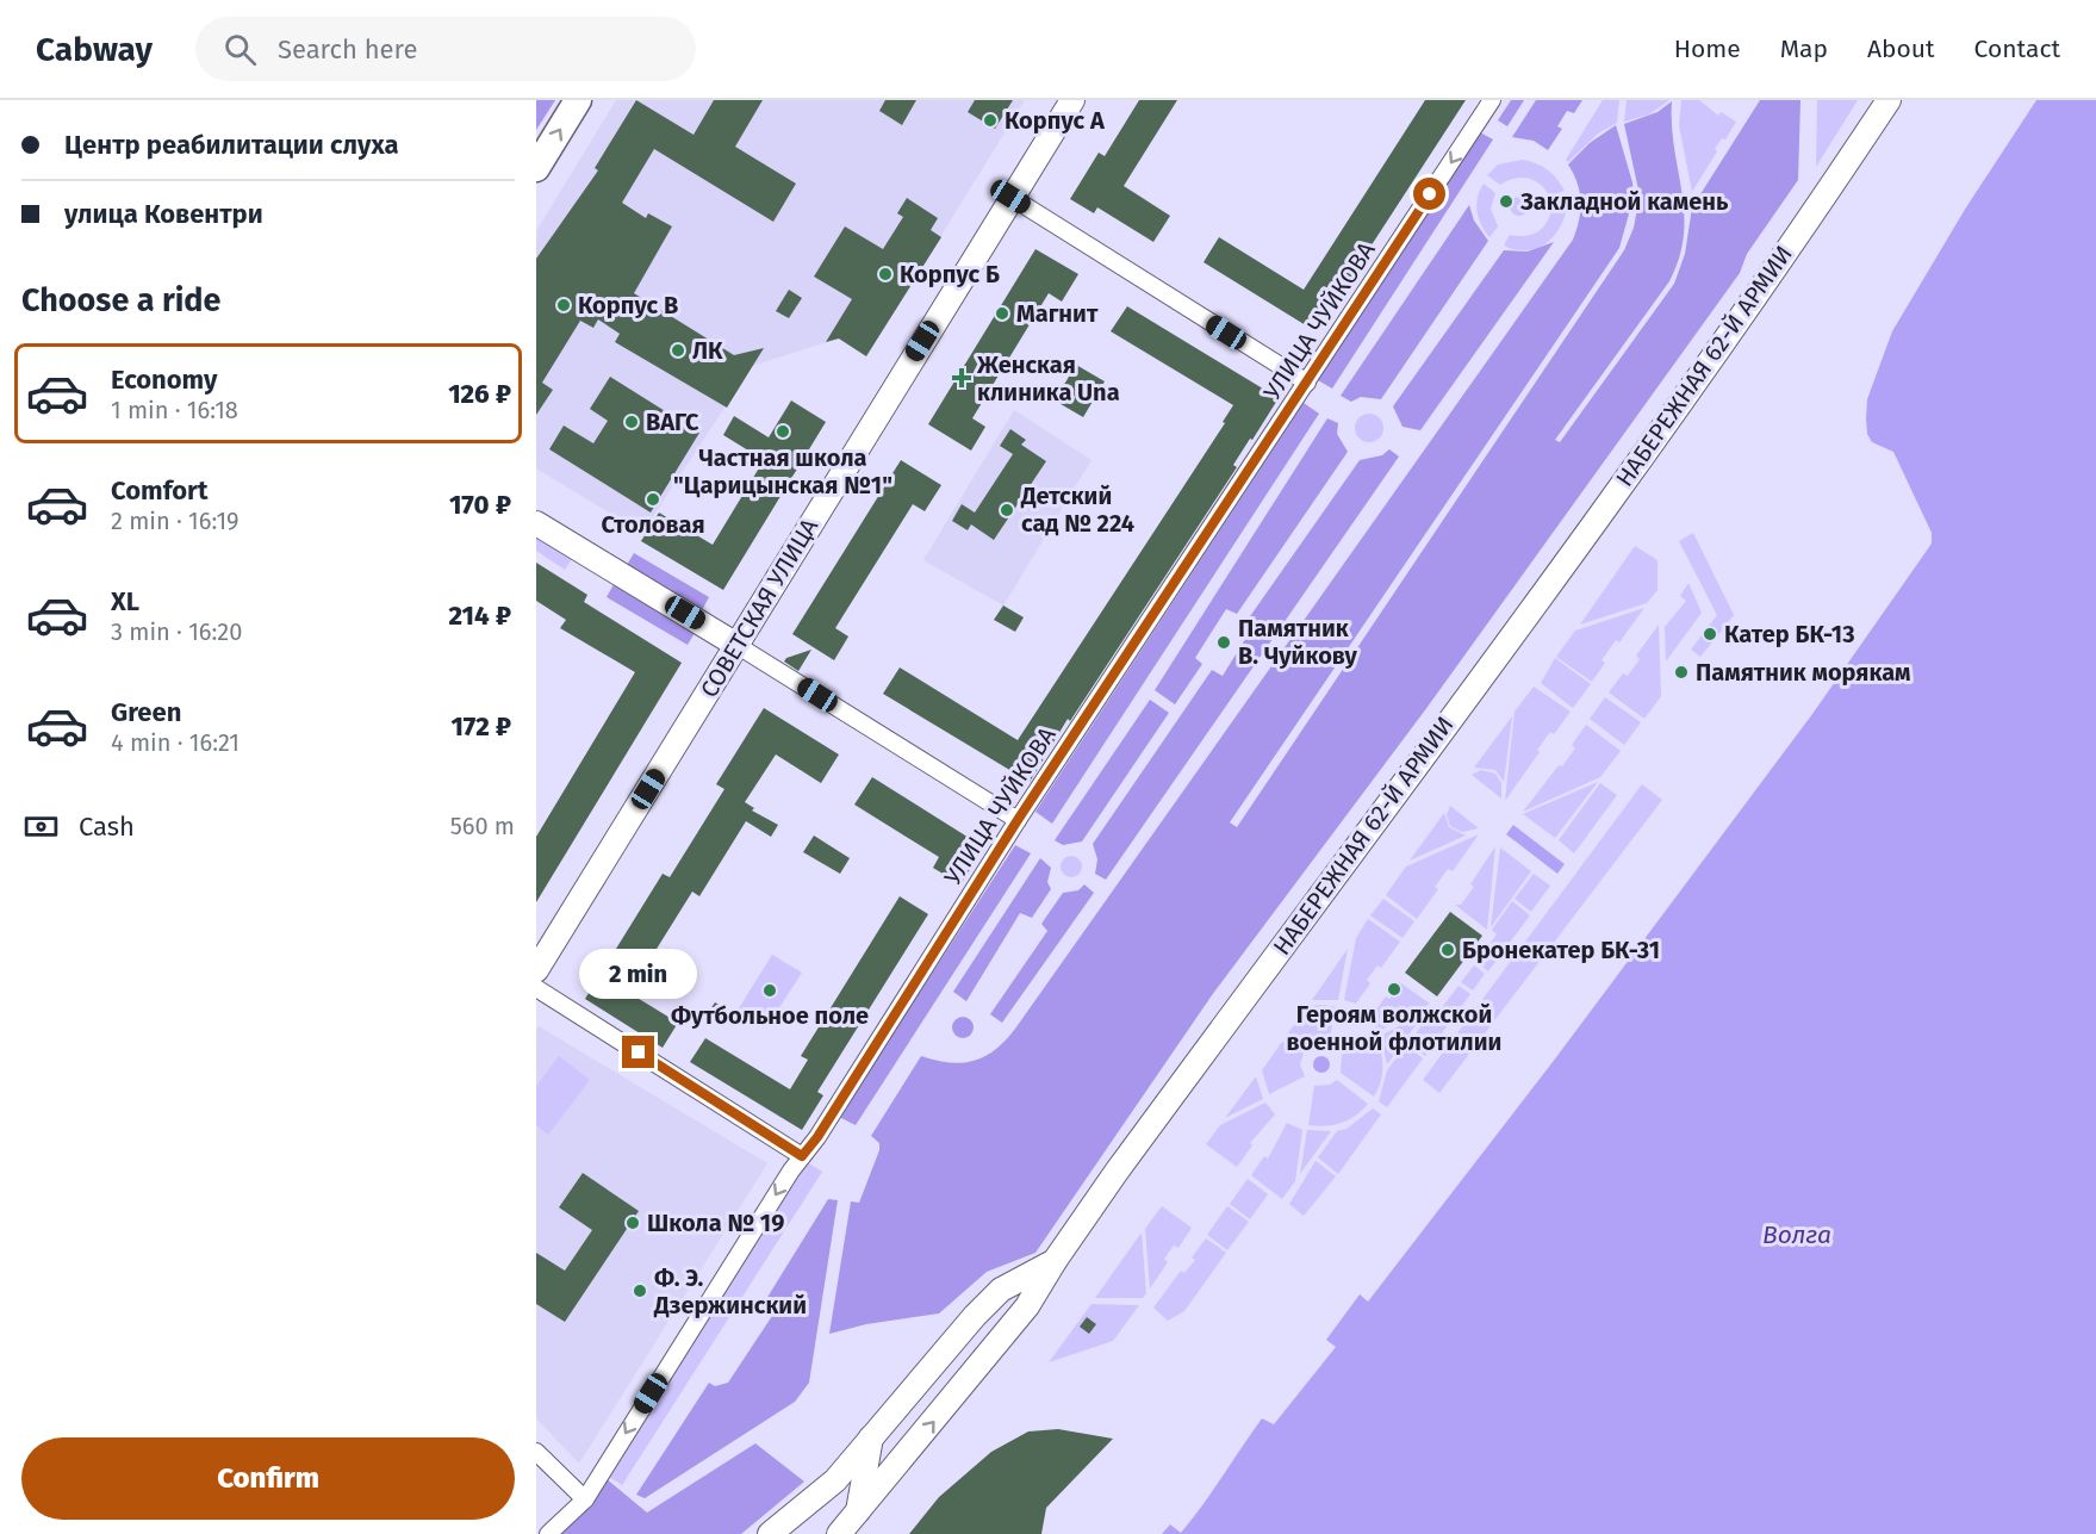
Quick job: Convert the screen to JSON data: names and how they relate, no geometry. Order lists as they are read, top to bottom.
{
  "streets": {
    "main road": ["НАБЕРЕЖНАЯ 62-Й АРМИИ", "СОВЕТСКАЯ УЛИЦА"],
    "street": ["УЛИЦА ЧУЙКОВА"]
  },
  "one_way": ["УЛИЦА ЧУЙКОВА"],
  "water": ["Волга"],
  "places": {
    "other": [
      "Корпус А",
      "Закладной камень",
      "Корпус Б",
      "Корпус В",
      "Магнит",
      "ЛК",
      "ВАГС",
      "Частная школа \"Царицынская №1\"",
      "Столовая",
      "Детский сад № 224",
      "Катер БК-13",
      "Памятник В. Чуйкову",
      "Памятник морякам",
      "Бронекатер БК-31",
      "Героям волжской военной флотилии",
      "Футбольное поле",
      "Школа № 19",
      "Ф. Э. Дзержинский"
    ],
    "health": ["Женская клиника Una"]
  },
  "page": {
    "header": "Cabway",
    "search": "Search here",
    "nav": [
      "Home",
      "Map",
      "About",
      "Contact"
    ],
    "banner": ["Центр реабилитации слуха", "улица Ковентри"],
    "heading": "Choose a ride",
    "list": [
      {
        "name": "Economy",
        "note": "1 min · 16:18",
        "value": "126 ₽"
      },
      {
        "name": "Comfort",
        "note": "2 min · 16:19",
        "value": "170 ₽"
      },
      {
        "name": "XL",
        "note": "3 min · 16:20",
        "value": "214 ₽"
      },
      {
        "name": "Green",
        "note": "4 min · 16:21",
        "value": "172 ₽"
      }
    ],
    "pay": ["Cash", "560 m"],
    "bubble": "2 min",
    "buttons": "Confirm"
  }
}
